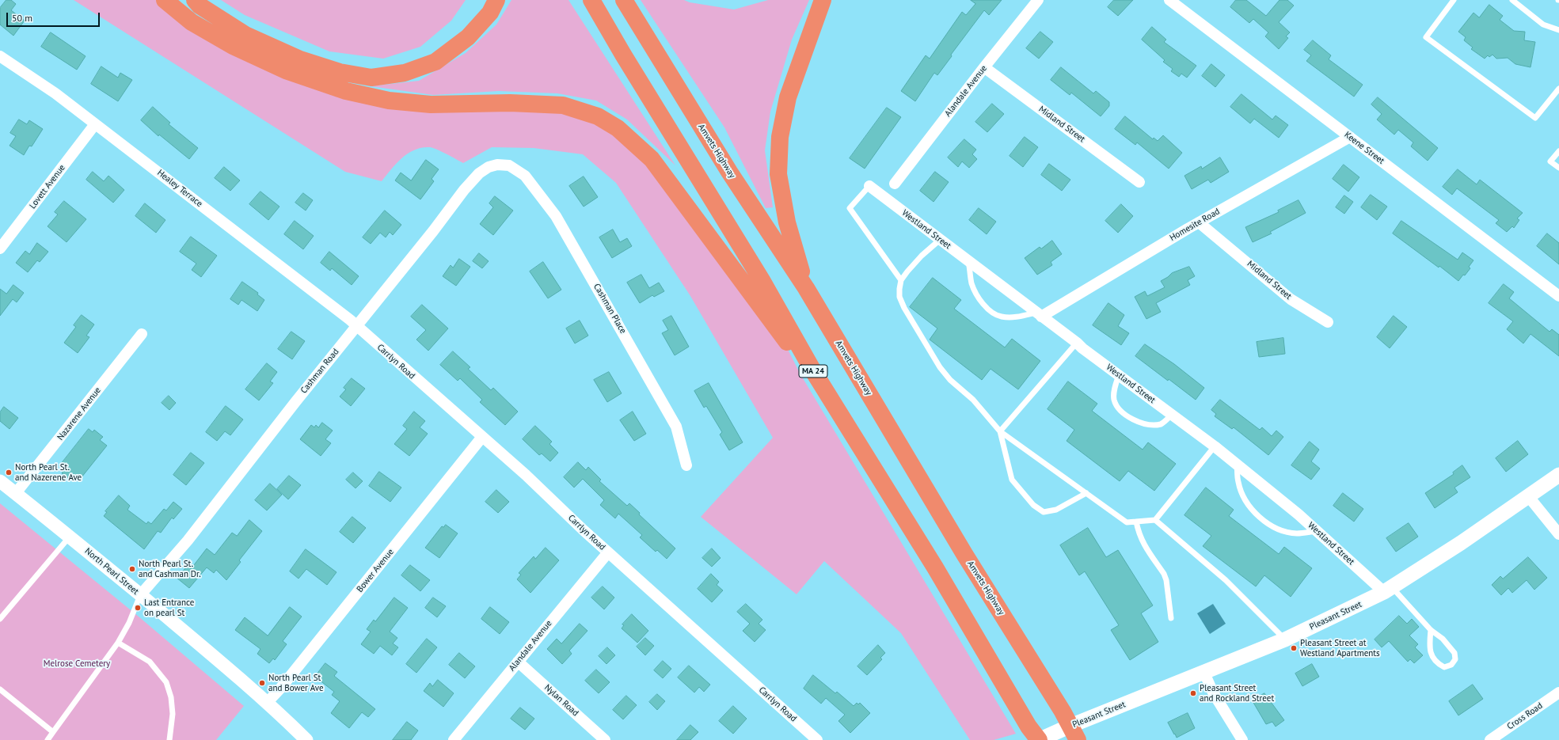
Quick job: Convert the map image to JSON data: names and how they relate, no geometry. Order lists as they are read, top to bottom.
{
  "streets": {
    "highway": ["Amvets Highway", "MA 24"],
    "main road": ["Pleasant Street"],
    "street": [
      "Alandale Avenue",
      "Midland Street",
      "Keene Street",
      "Lovett Avenue",
      "Healey Terrace",
      "Homesite Road",
      "Westland Street",
      "Cashman Place",
      "Carrlyn Road",
      "Cashman Road",
      "Nazarene Avenue",
      "Bower Avenue",
      "North Pearl Street",
      "Nylan Road",
      "Cross Road"
    ]
  },
  "crossings": [
    ["Alandale Avenue", "Midland Street"],
    ["Alandale Avenue", "Carrlyn Road"],
    ["Alandale Avenue", "Nylan Road"],
    ["Midland Street", "Homesite Road"],
    ["Keene Street", "Homesite Road"],
    ["Lovett Avenue", "Healey Terrace"],
    ["Healey Terrace", "Carrlyn Road"],
    ["Healey Terrace", "Cashman Road"],
    ["Homesite Road", "Westland Street"],
    ["Westland Street", "Pleasant Street"],
    ["Cashman Place", "Cashman Road"],
    ["Carrlyn Road", "Cashman Road"],
    ["Carrlyn Road", "Bower Avenue"],
    ["Cashman Road", "North Pearl Street"],
    ["MA 24", "Pleasant Street"],
    ["Nazarene Avenue", "North Pearl Street"],
    ["Bower Avenue", "North Pearl Street"]
  ],
  "parks": ["Melrose Cemetery"],
  "places": [
    "North Pearl St. and Nazerene Ave",
    "North Pearl St. and Cashman Dr.",
    "Last Entrance on pearl St",
    "Pleasant Street at Westland Apartments",
    "North Pearl St and Bower Ave",
    "Pleasant Street and Rockland Street"
  ],
  "scale_bar": "50 m"
}
